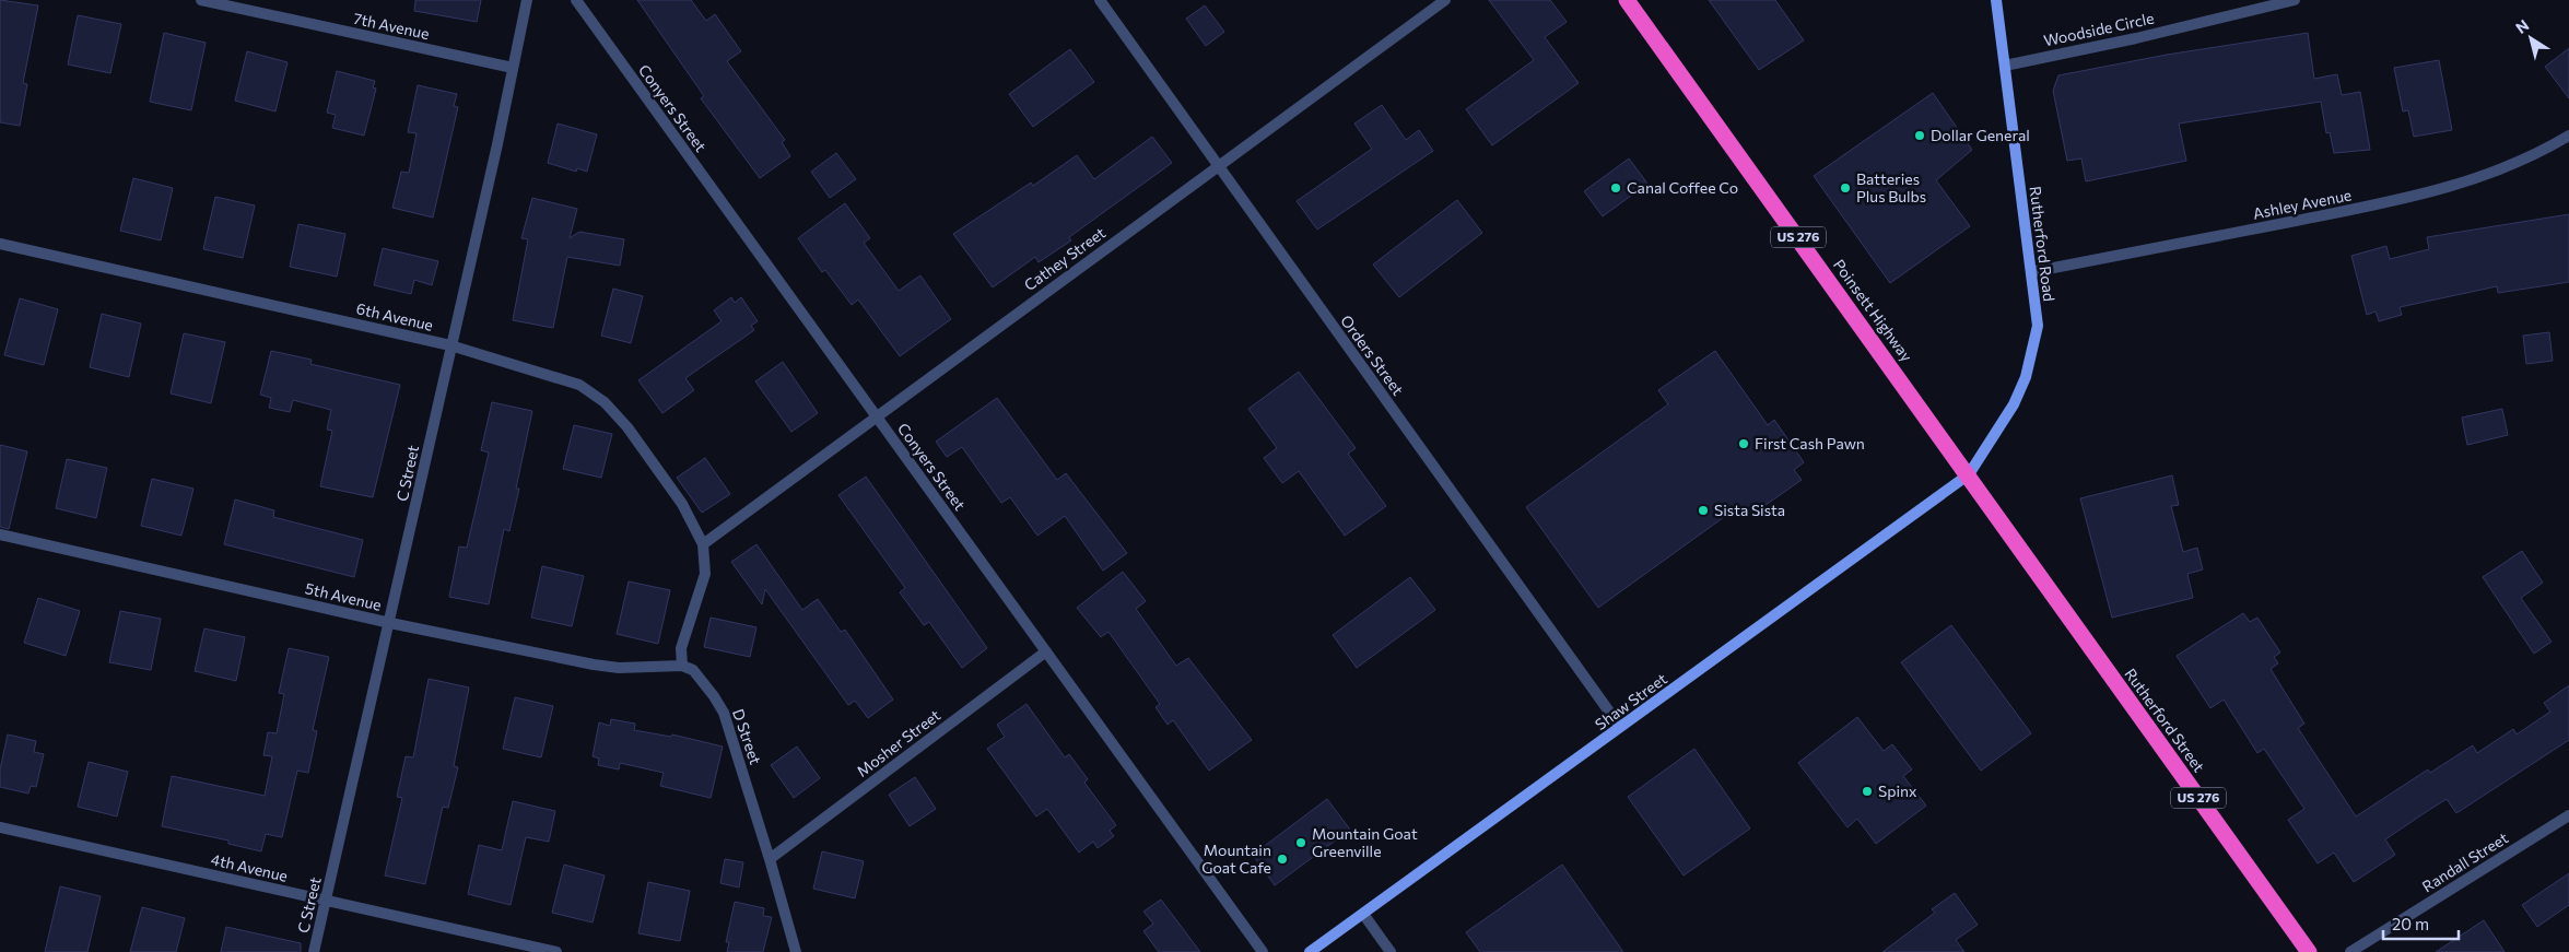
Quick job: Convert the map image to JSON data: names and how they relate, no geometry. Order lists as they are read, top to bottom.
{
  "streets": {
    "highway": ["US 276", "Poinsett Highway", "Rutherford Street"],
    "street": [
      "7th Avenue",
      "Woodside Circle",
      "Conyers Street",
      "Ashley Avenue",
      "Rutherford Road",
      "Cathey Street",
      "6th Avenue",
      "Orders Street",
      "C Street",
      "5th Avenue",
      "Shaw Street",
      "D Street",
      "Mosher Street",
      "Randall Street",
      "4th Avenue"
    ]
  },
  "crossings": [
    ["7th Avenue", "C Street"],
    ["Woodside Circle", "Rutherford Road"],
    ["Conyers Street", "Cathey Street"],
    ["Conyers Street", "Mosher Street"],
    ["Ashley Avenue", "Rutherford Road"],
    ["Rutherford Road", "Poinsett Highway"],
    ["Rutherford Road", "Shaw Street"],
    ["Cathey Street", "6th Avenue"],
    ["Cathey Street", "Orders Street"],
    ["Poinsett Highway", "Shaw Street"],
    ["Poinsett Highway", "Rutherford Street"],
    ["6th Avenue", "C Street"],
    ["Orders Street", "Shaw Street"],
    ["C Street", "5th Avenue"],
    ["C Street", "4th Avenue"],
    ["5th Avenue", "D Street"],
    ["D Street", "Mosher Street"]
  ],
  "places": [
    "Dollar General",
    "Canal Coffee Co",
    "Batteries Plus Bulbs",
    "First Cash Pawn",
    "Sista Sista",
    "Spinx",
    "Mountain Goat Greenville",
    "Mountain Goat Cafe"
  ],
  "scale_bar": "20 m",
  "north": "top left"
}
